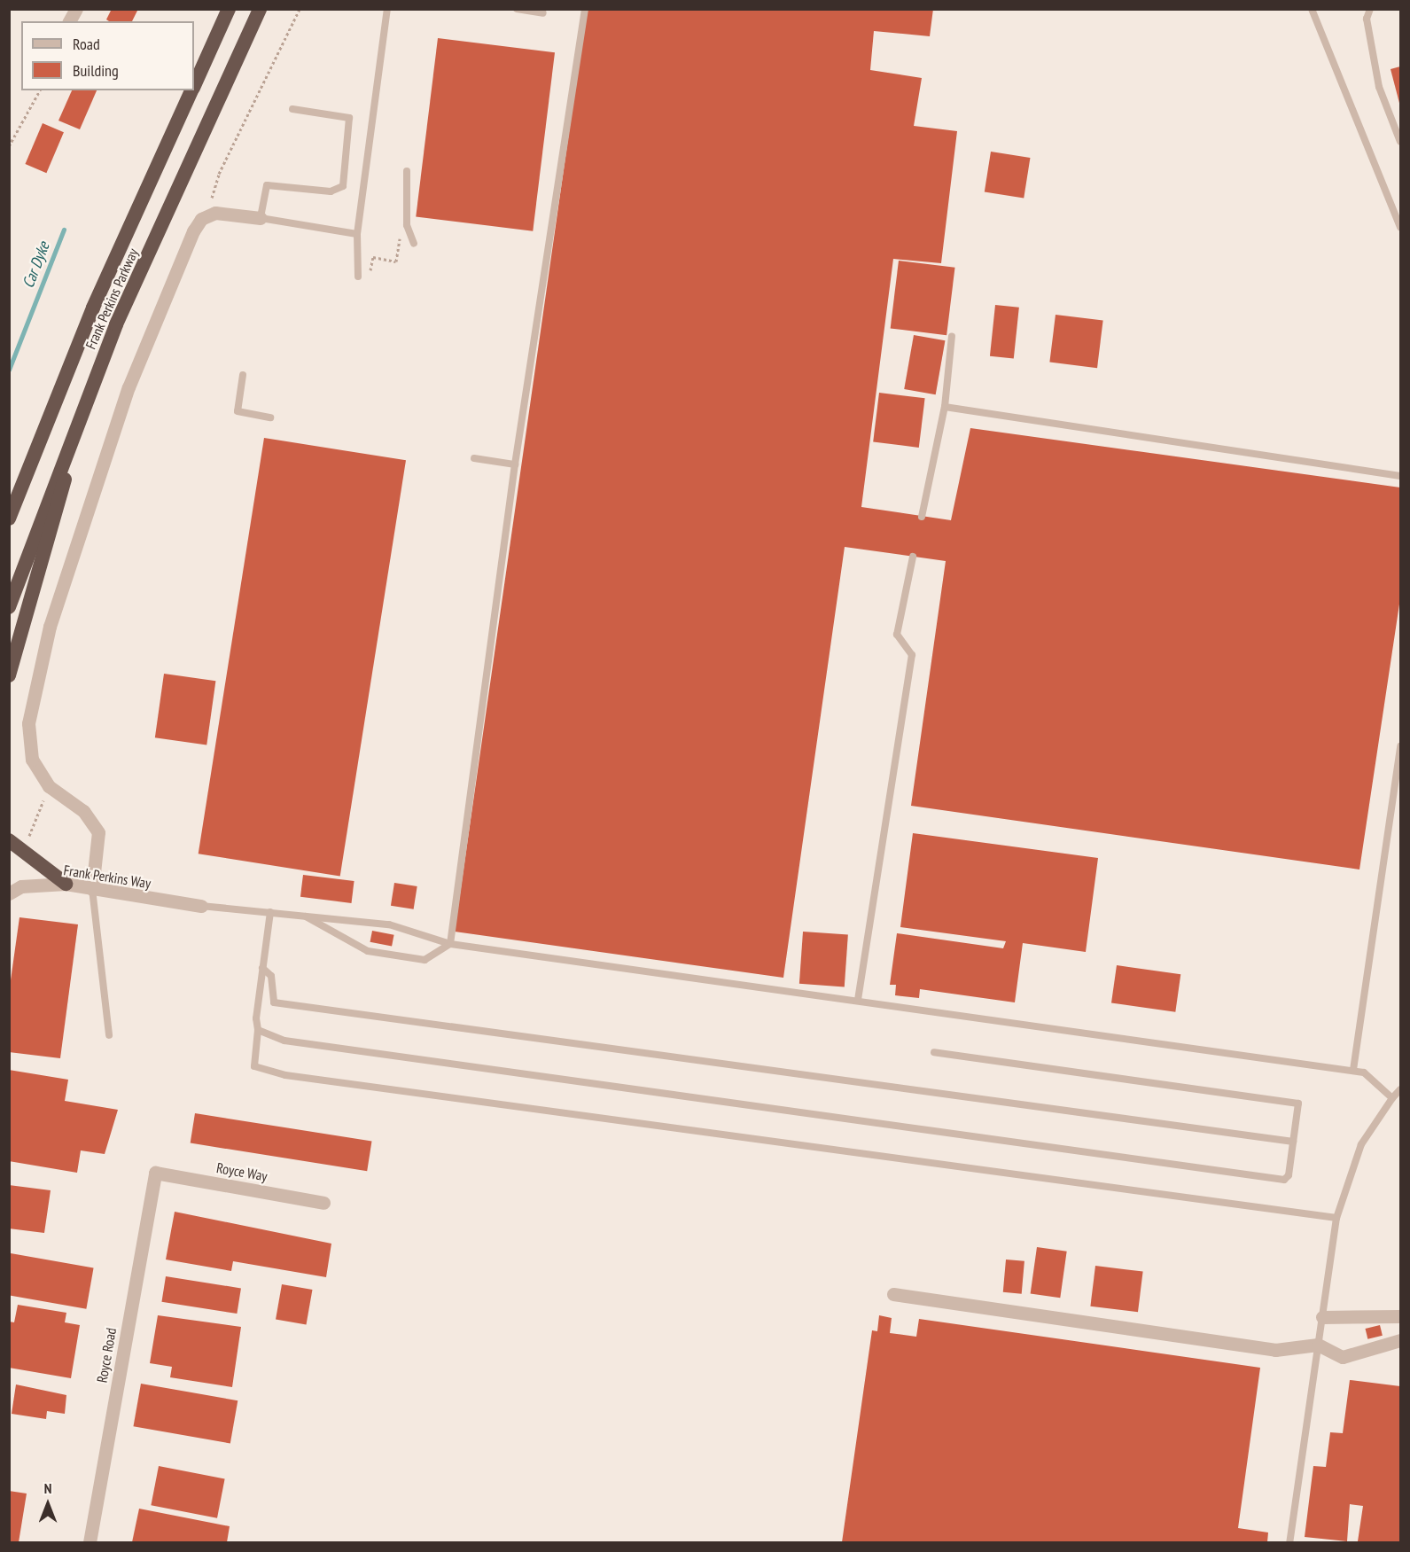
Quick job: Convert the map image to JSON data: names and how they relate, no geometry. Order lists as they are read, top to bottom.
{
  "streets": {
    "highway": ["Frank Perkins Parkway"],
    "street": ["Frank Perkins Way", "Royce Way", "Royce Road"]
  },
  "crossings": [
    ["Royce Way", "Royce Road"]
  ],
  "water": ["Car Dyke"],
  "legend": ["Road", "Building"],
  "north": "top"
}
